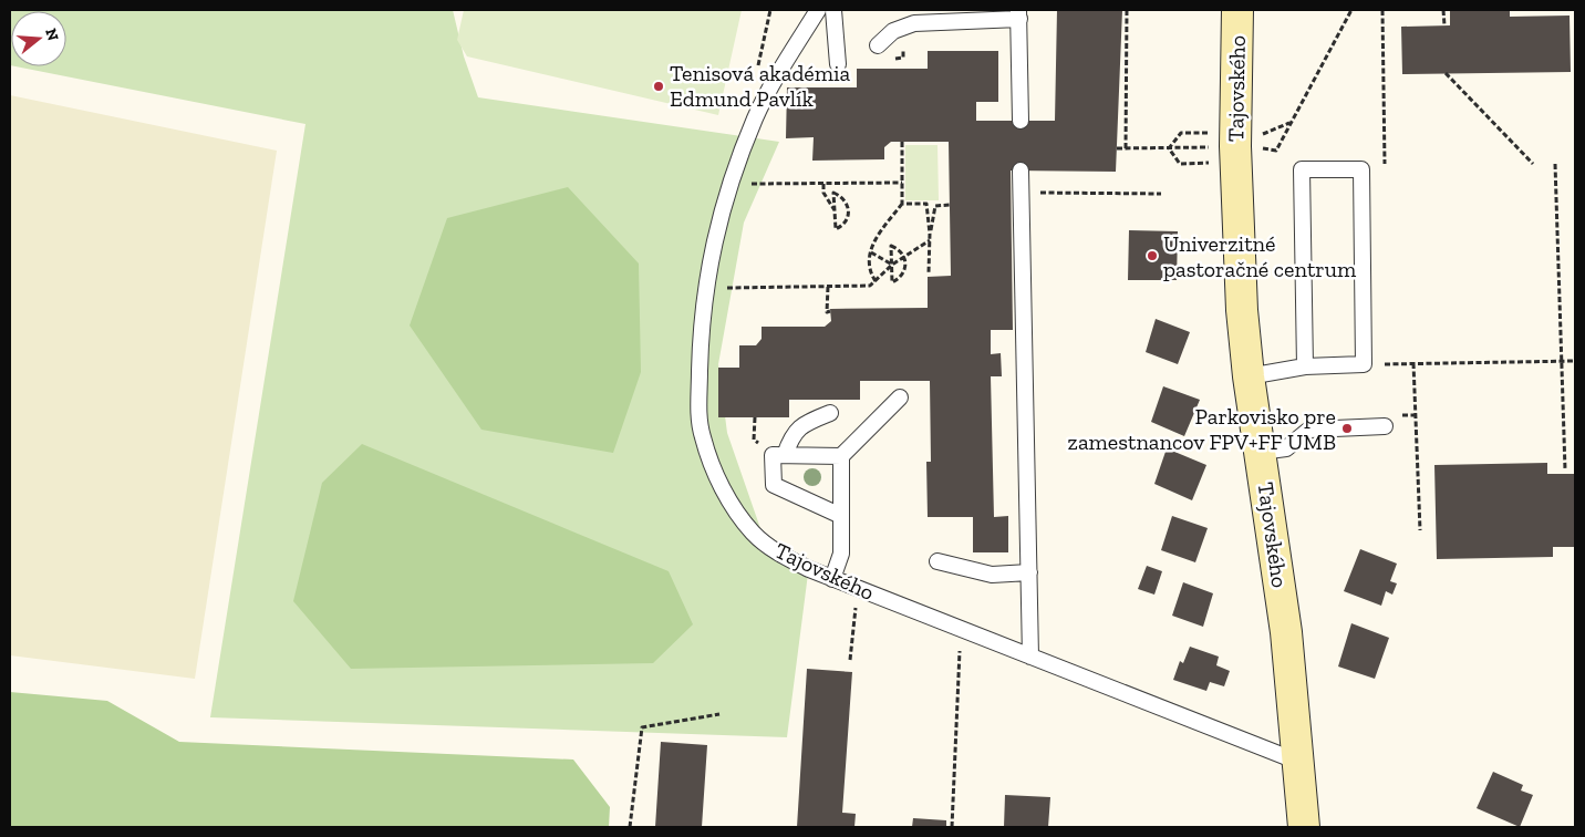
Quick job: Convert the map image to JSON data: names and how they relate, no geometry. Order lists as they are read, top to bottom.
{
  "streets": {
    "main road": ["Tajovského"]
  },
  "places": ["Tenisová akadémia Edmund Pavlík", "Univerzitné pastoračné centrum", "Parkovisko pre zamestnancov FPV+FF UMB"],
  "north": "right"
}
